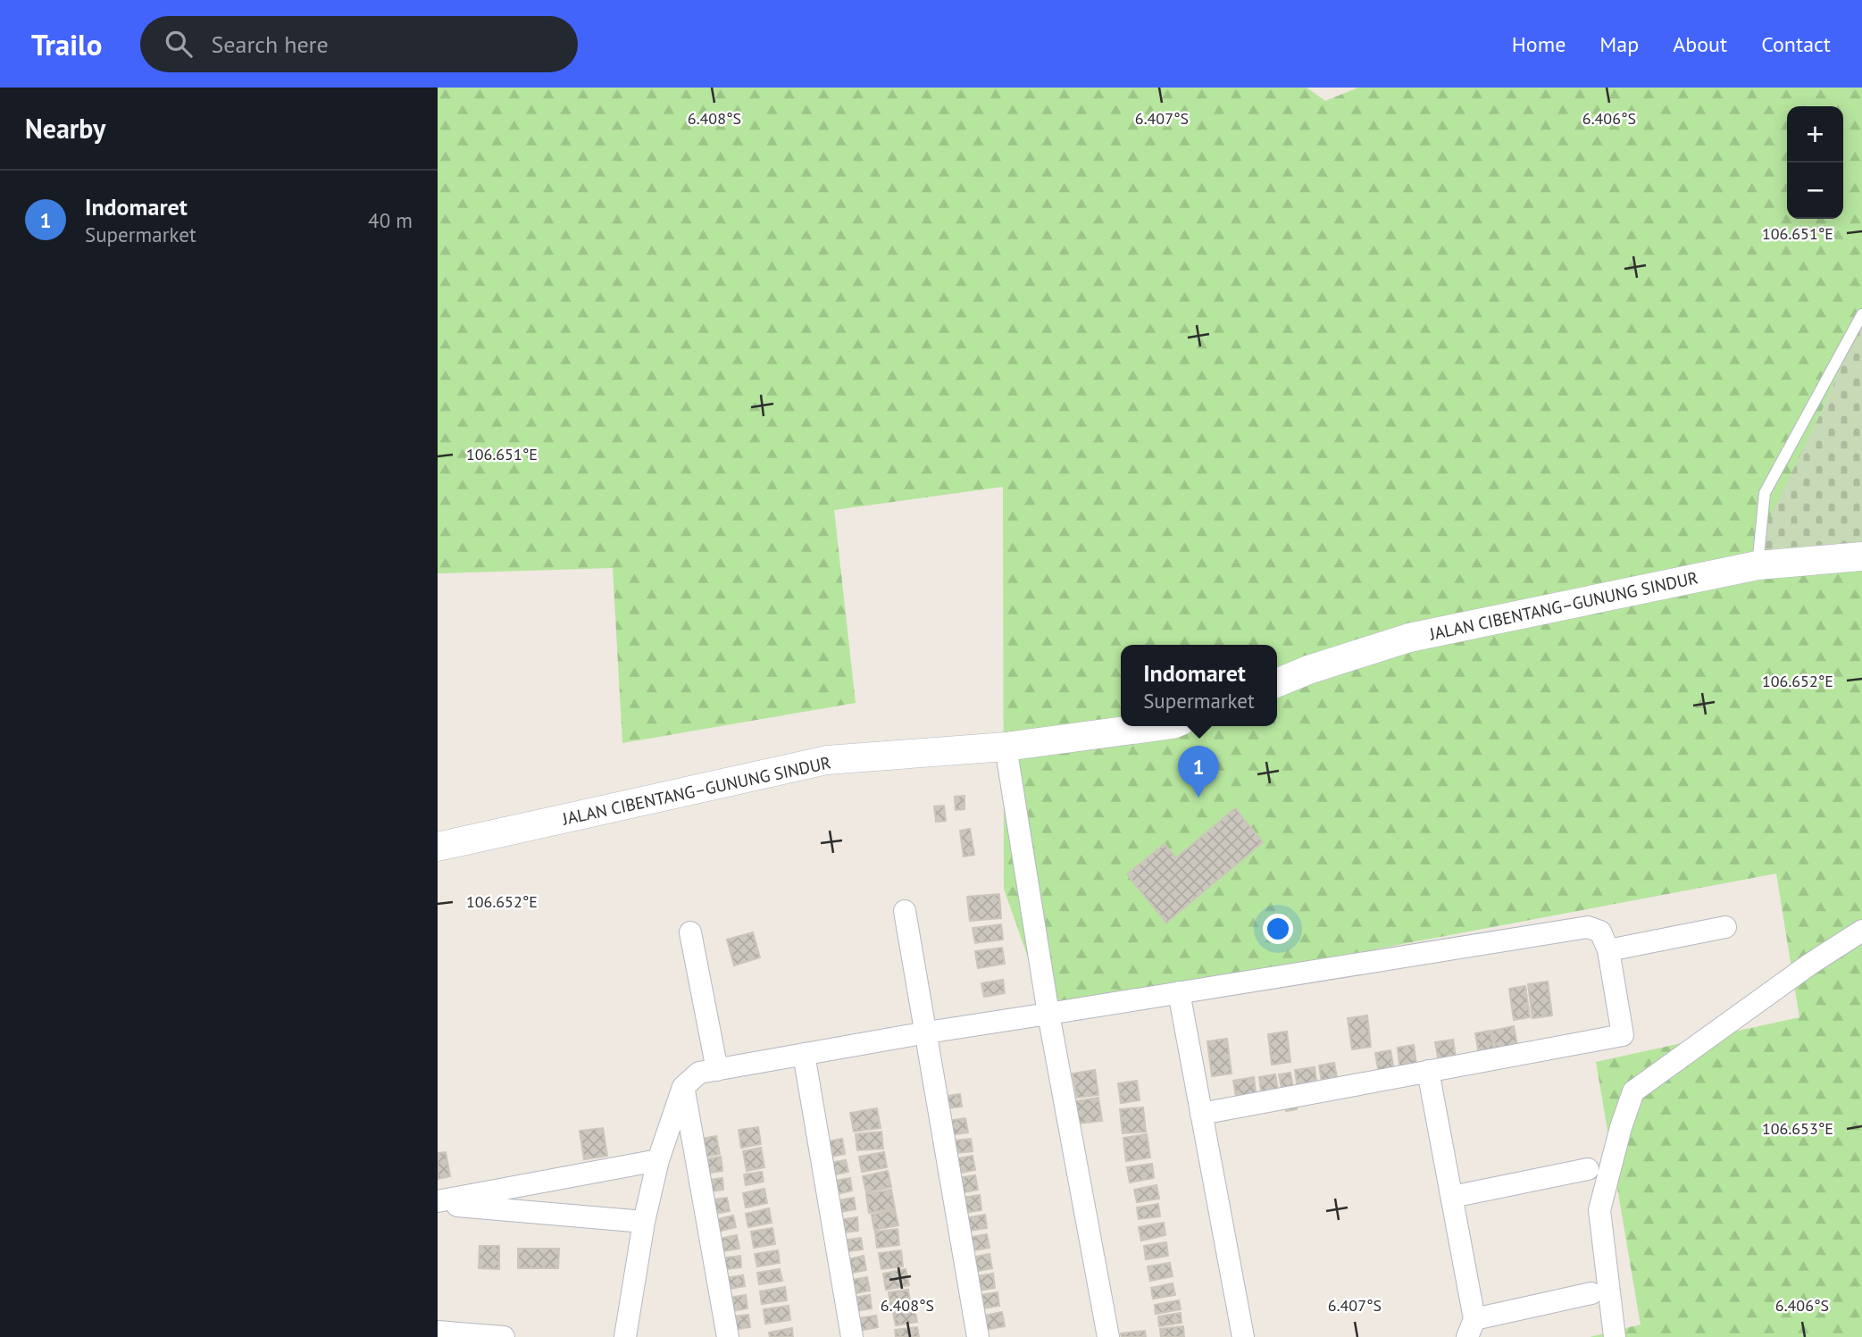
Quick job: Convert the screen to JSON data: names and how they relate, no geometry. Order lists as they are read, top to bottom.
{
  "streets": {
    "street": ["JALAN CIBENTANG–GUNUNG SINDUR"]
  },
  "page": {
    "header": "Trailo",
    "search": "Search here",
    "nav": [
      "Home",
      "Map",
      "About",
      "Contact"
    ],
    "heading": "Nearby",
    "map_buttons": ["+", "−"],
    "list": [
      {
        "mark": "1",
        "name": "Indomaret",
        "note": "Supermarket",
        "value": "40 m"
      }
    ],
    "popup": ["Indomaret", "Supermarket"],
    "pins": "1"
  },
  "coordinates": [
    "6.408°S",
    "6.407°S",
    "6.406°S",
    "106.651°E",
    "106.652°E",
    "106.653°E"
  ]
}
